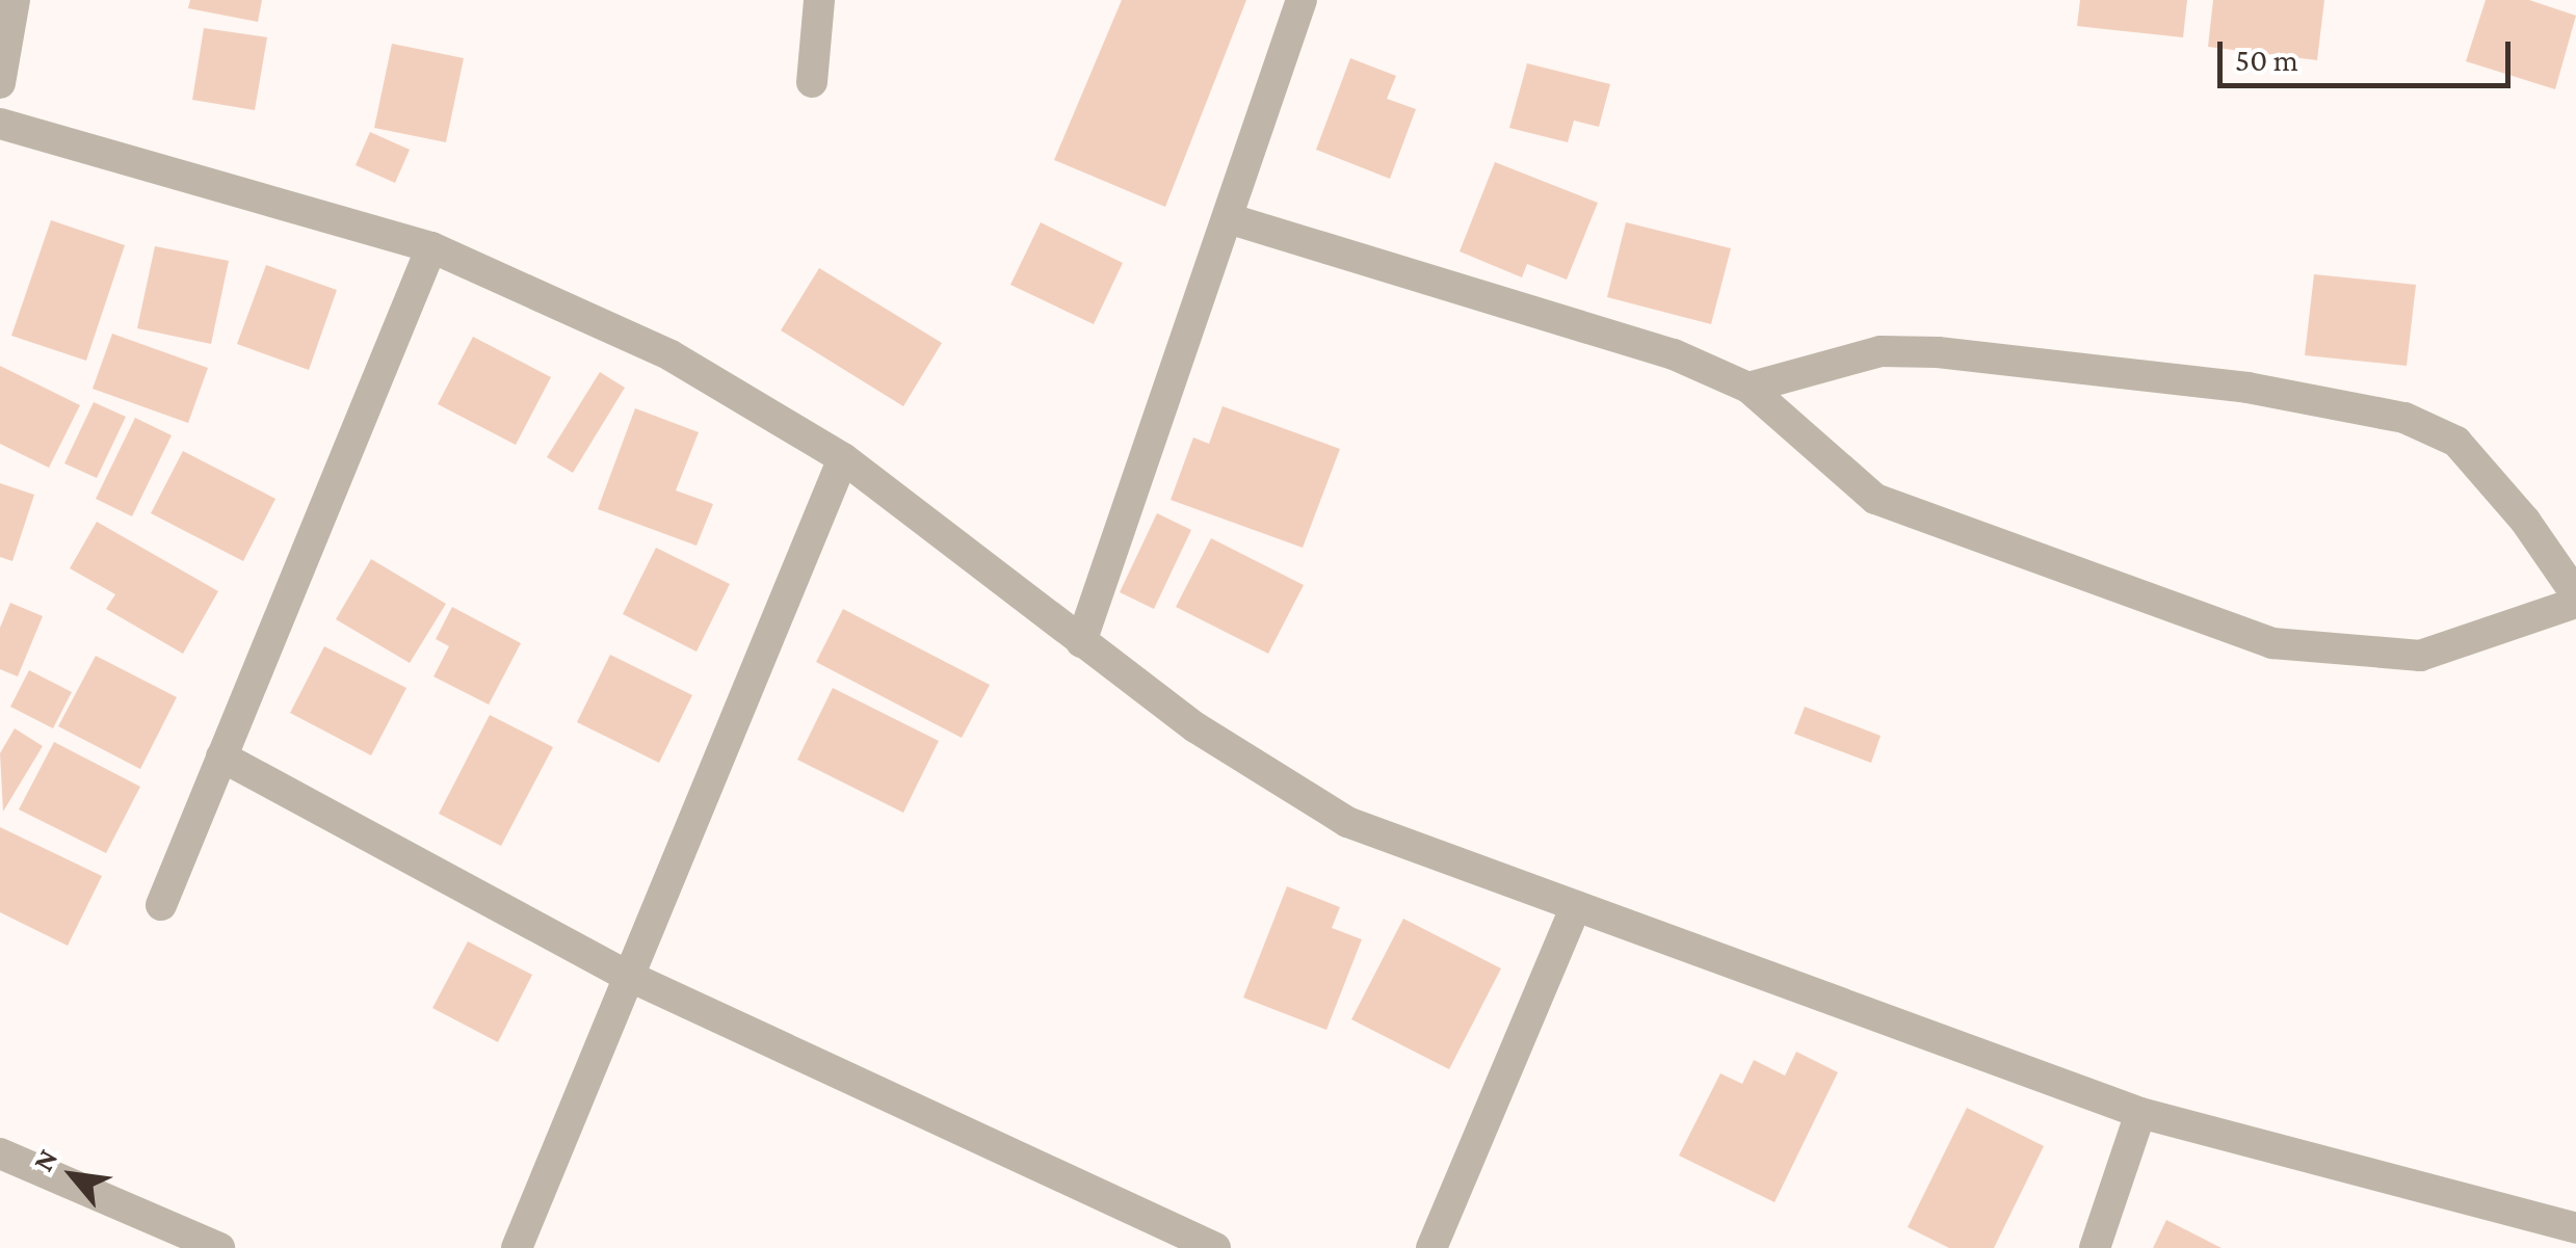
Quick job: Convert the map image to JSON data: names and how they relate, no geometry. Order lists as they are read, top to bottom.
{
  "scale_bar": "50 m",
  "north": "top left"
}
